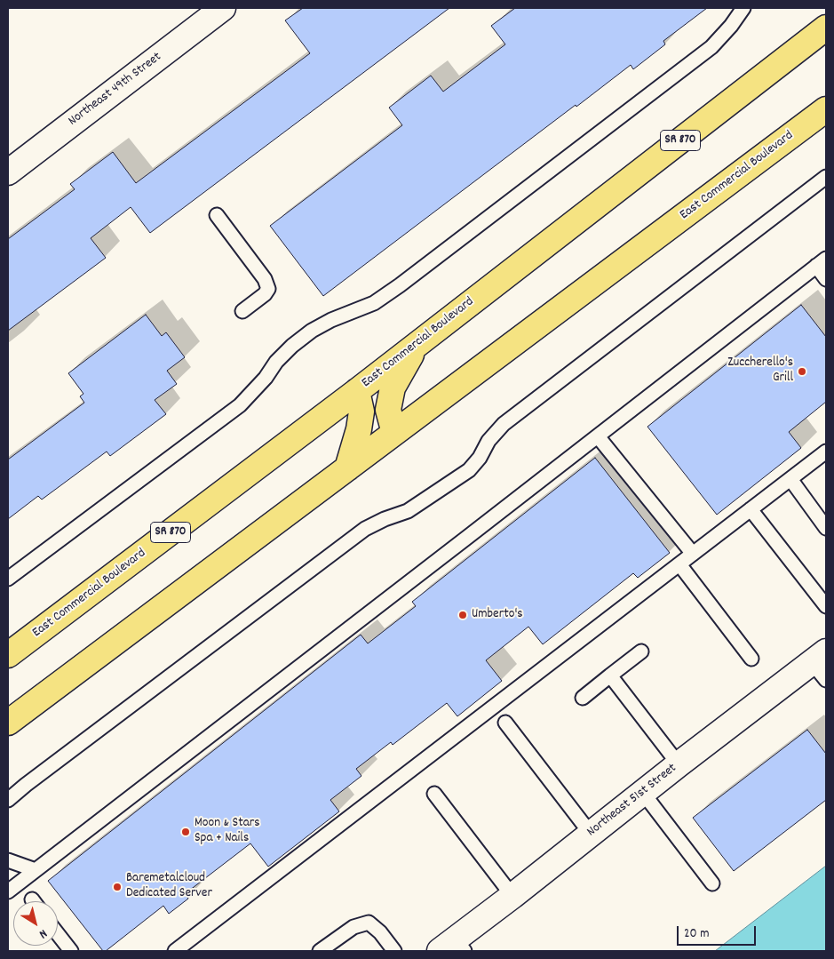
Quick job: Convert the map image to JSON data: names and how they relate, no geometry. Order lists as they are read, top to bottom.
{
  "streets": {
    "main road": ["SR 870", "East Commercial Boulevard"],
    "street": ["Northeast 49th Street", "Northeast 51st Street"]
  },
  "places": [
    "Zuccherello's Grill",
    "Umberto's",
    "Moon & Stars Spa + Nails",
    "Baremetalcloud Dedicated Server"
  ],
  "scale_bar": "20 m",
  "north": "bottom right"
}
